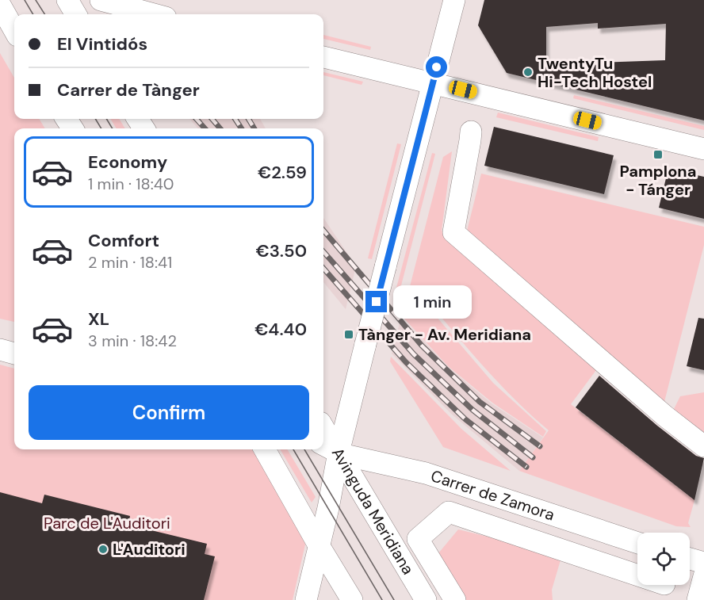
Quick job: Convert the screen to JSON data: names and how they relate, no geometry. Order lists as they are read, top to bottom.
{
  "streets": {
    "street": ["Carrer de Zamora", "Avinguda Meridiana"]
  },
  "crossings": [
    ["Carrer de Zamora", "Avinguda Meridiana"]
  ],
  "parks": ["Parc de L'Auditori"],
  "places": {
    "other": ["TwentyTu Hi-Tech Hostel", "L'Auditori"],
    "transit": ["Pamplona - Tánger", "Tànger - Av. Meridiana"]
  },
  "page": {
    "banner": ["El Vintidós", "Carrer de Tànger"],
    "list": [
      {
        "name": "Economy",
        "note": "1 min · 18:40",
        "value": "€2.59"
      },
      {
        "name": "Comfort",
        "note": "2 min · 18:41",
        "value": "€3.50"
      },
      {
        "name": "XL",
        "note": "3 min · 18:42",
        "value": "€4.40"
      }
    ],
    "bubble": "1 min",
    "buttons": "Confirm"
  }
}
